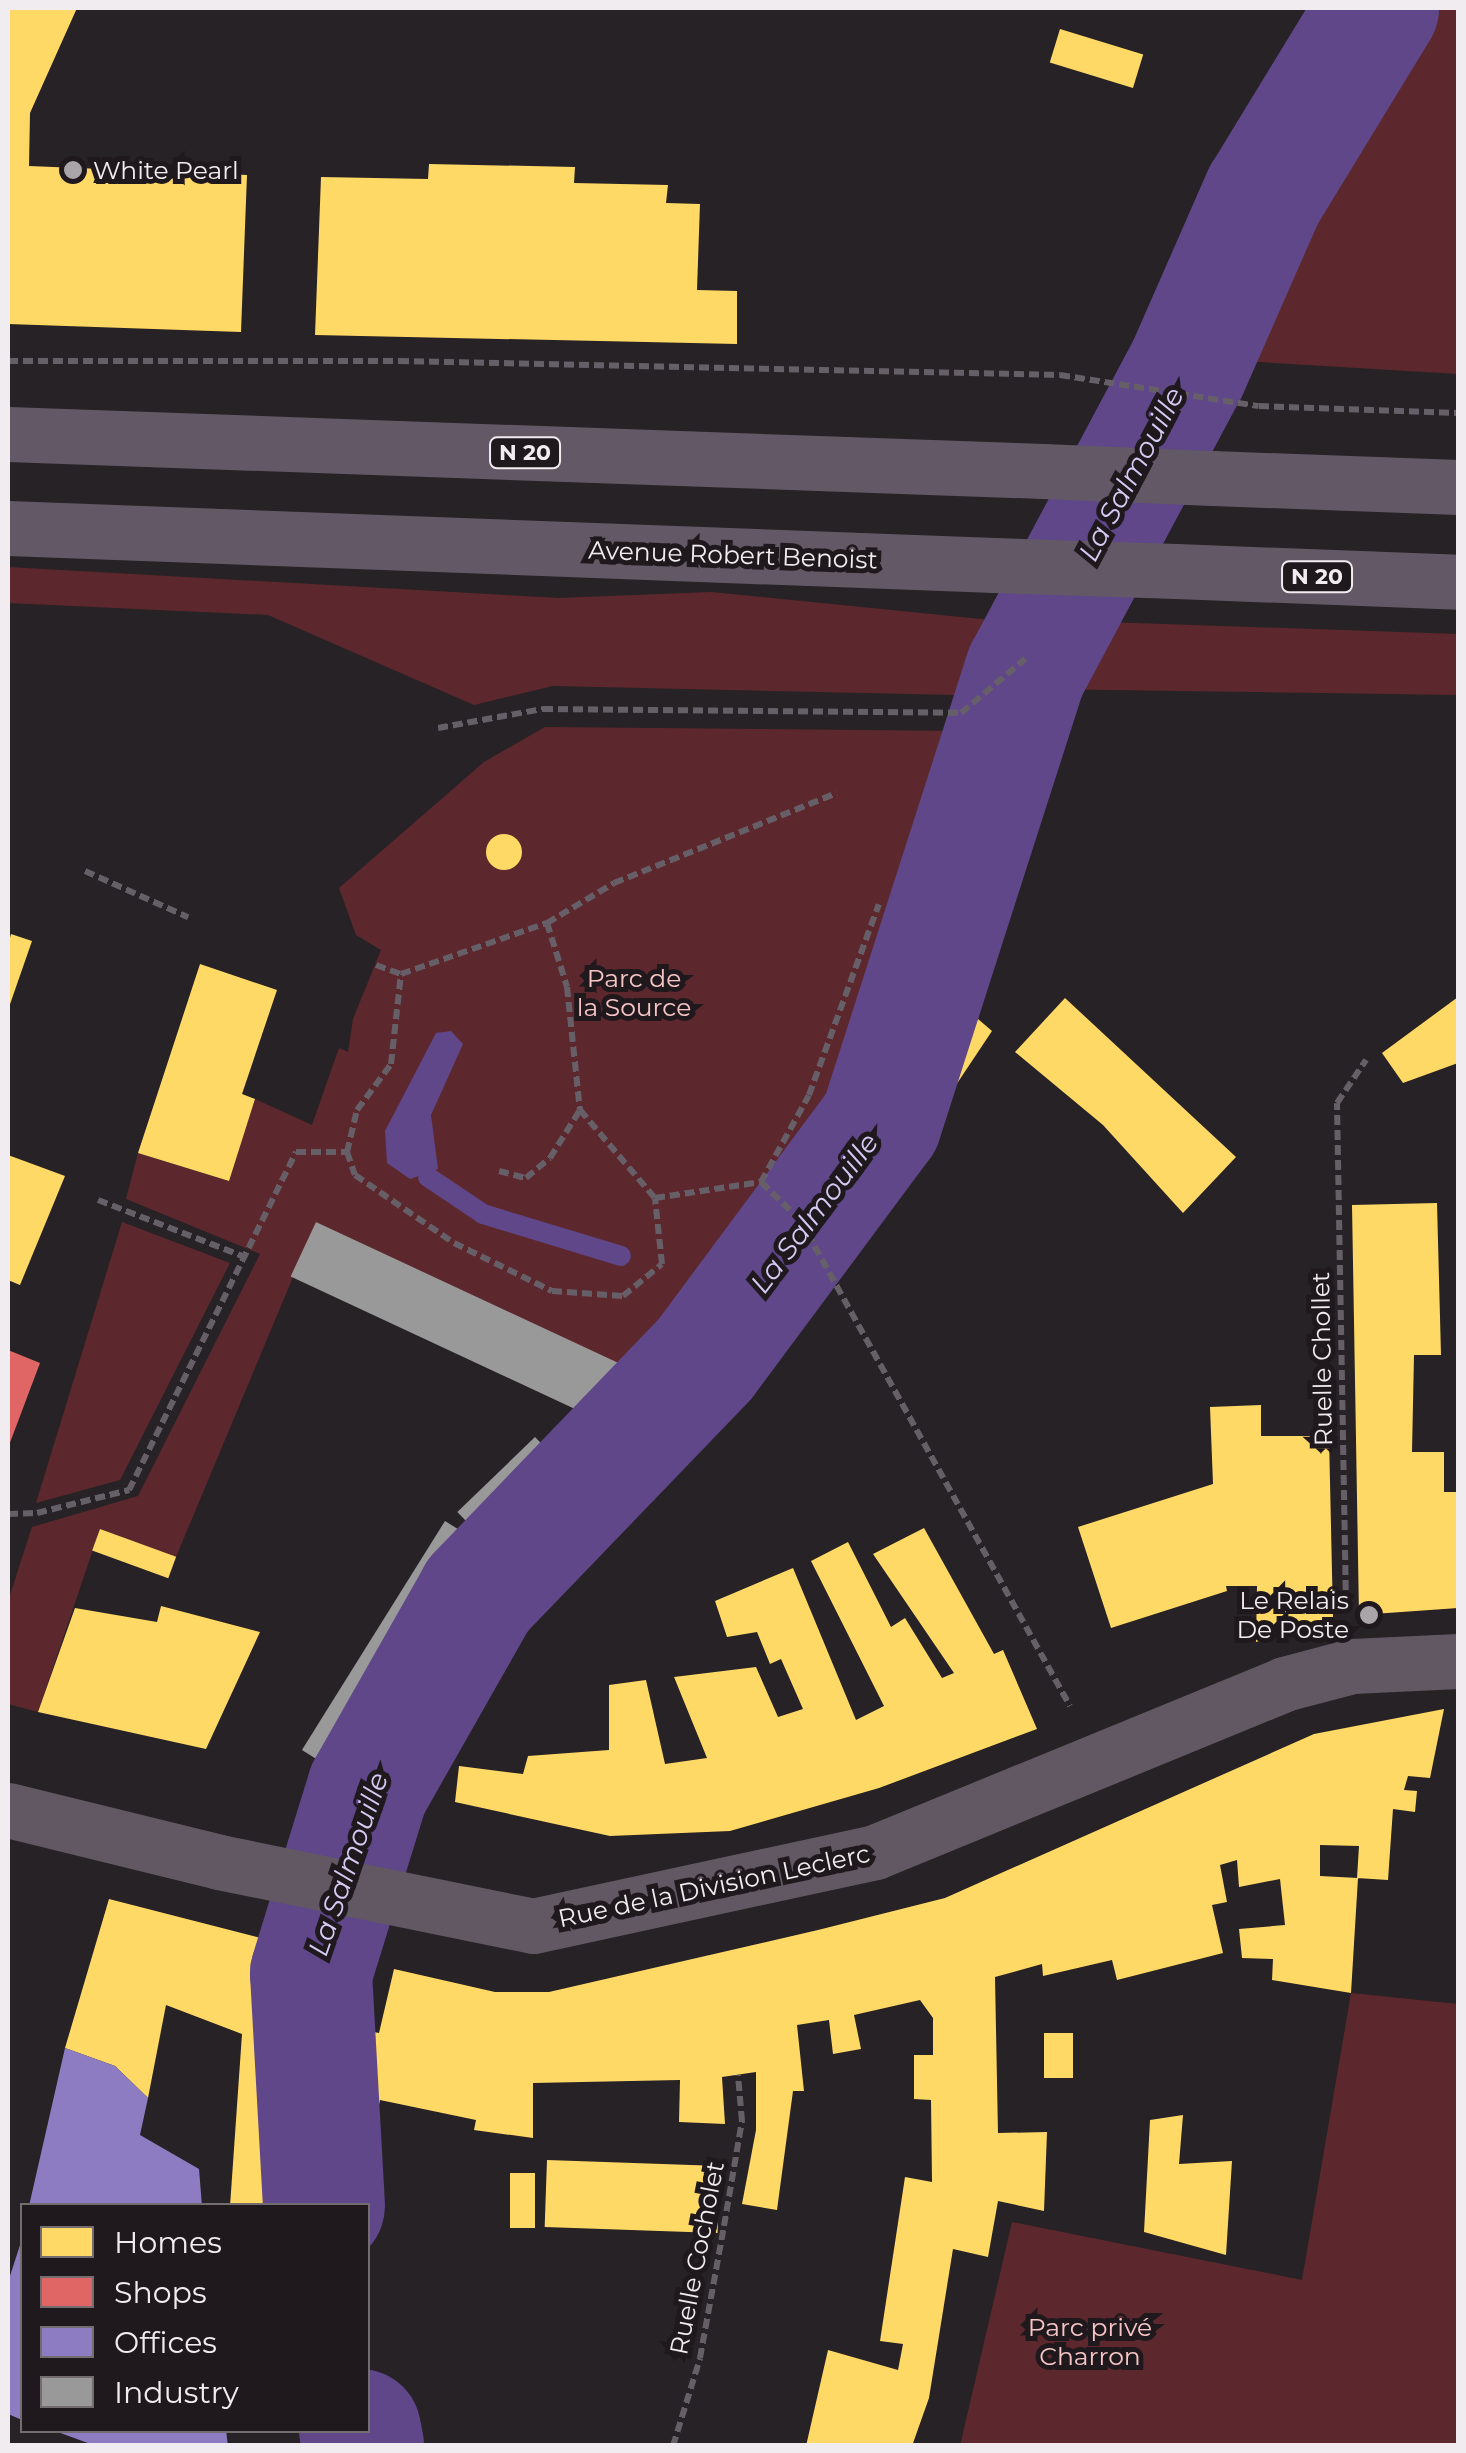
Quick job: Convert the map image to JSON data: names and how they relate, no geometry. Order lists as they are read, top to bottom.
{
  "streets": {
    "main road": ["N 20", "Avenue Robert Benoist"],
    "street": ["Rue de la Division Leclerc"],
    "path": ["Ruelle Chollet", "Ruelle Cocholet"]
  },
  "crossings": [
    ["Ruelle Chollet", "Rue de la Division Leclerc"]
  ],
  "water": ["La Salmouille"],
  "parks": ["Parc de la Source", "Parc privé Charron"],
  "places": ["White Pearl", "Le Relais De Poste"],
  "legend": [
    "Homes",
    "Shops",
    "Offices",
    "Industry"
  ]
}
